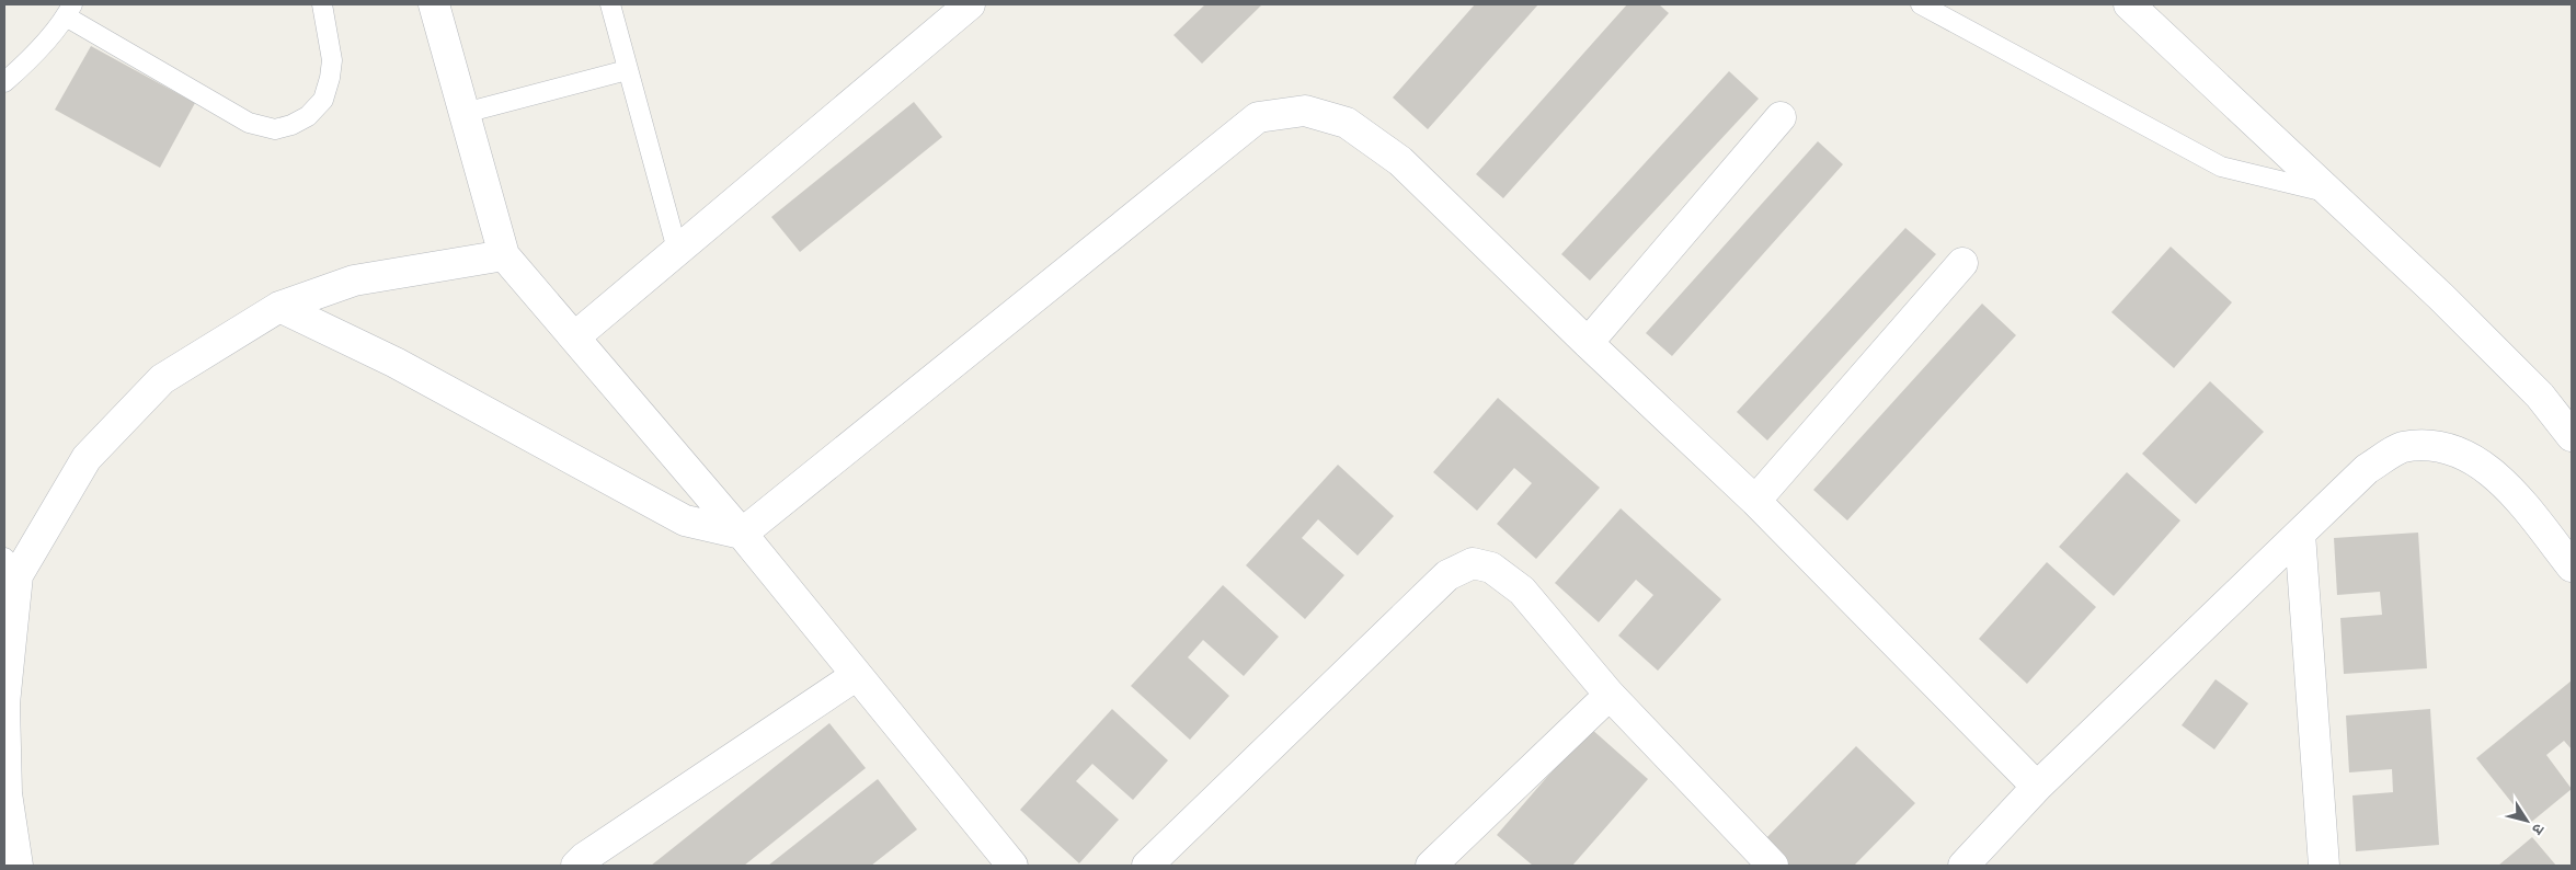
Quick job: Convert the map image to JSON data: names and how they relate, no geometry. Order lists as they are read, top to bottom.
{
  "north": "bottom right"
}
